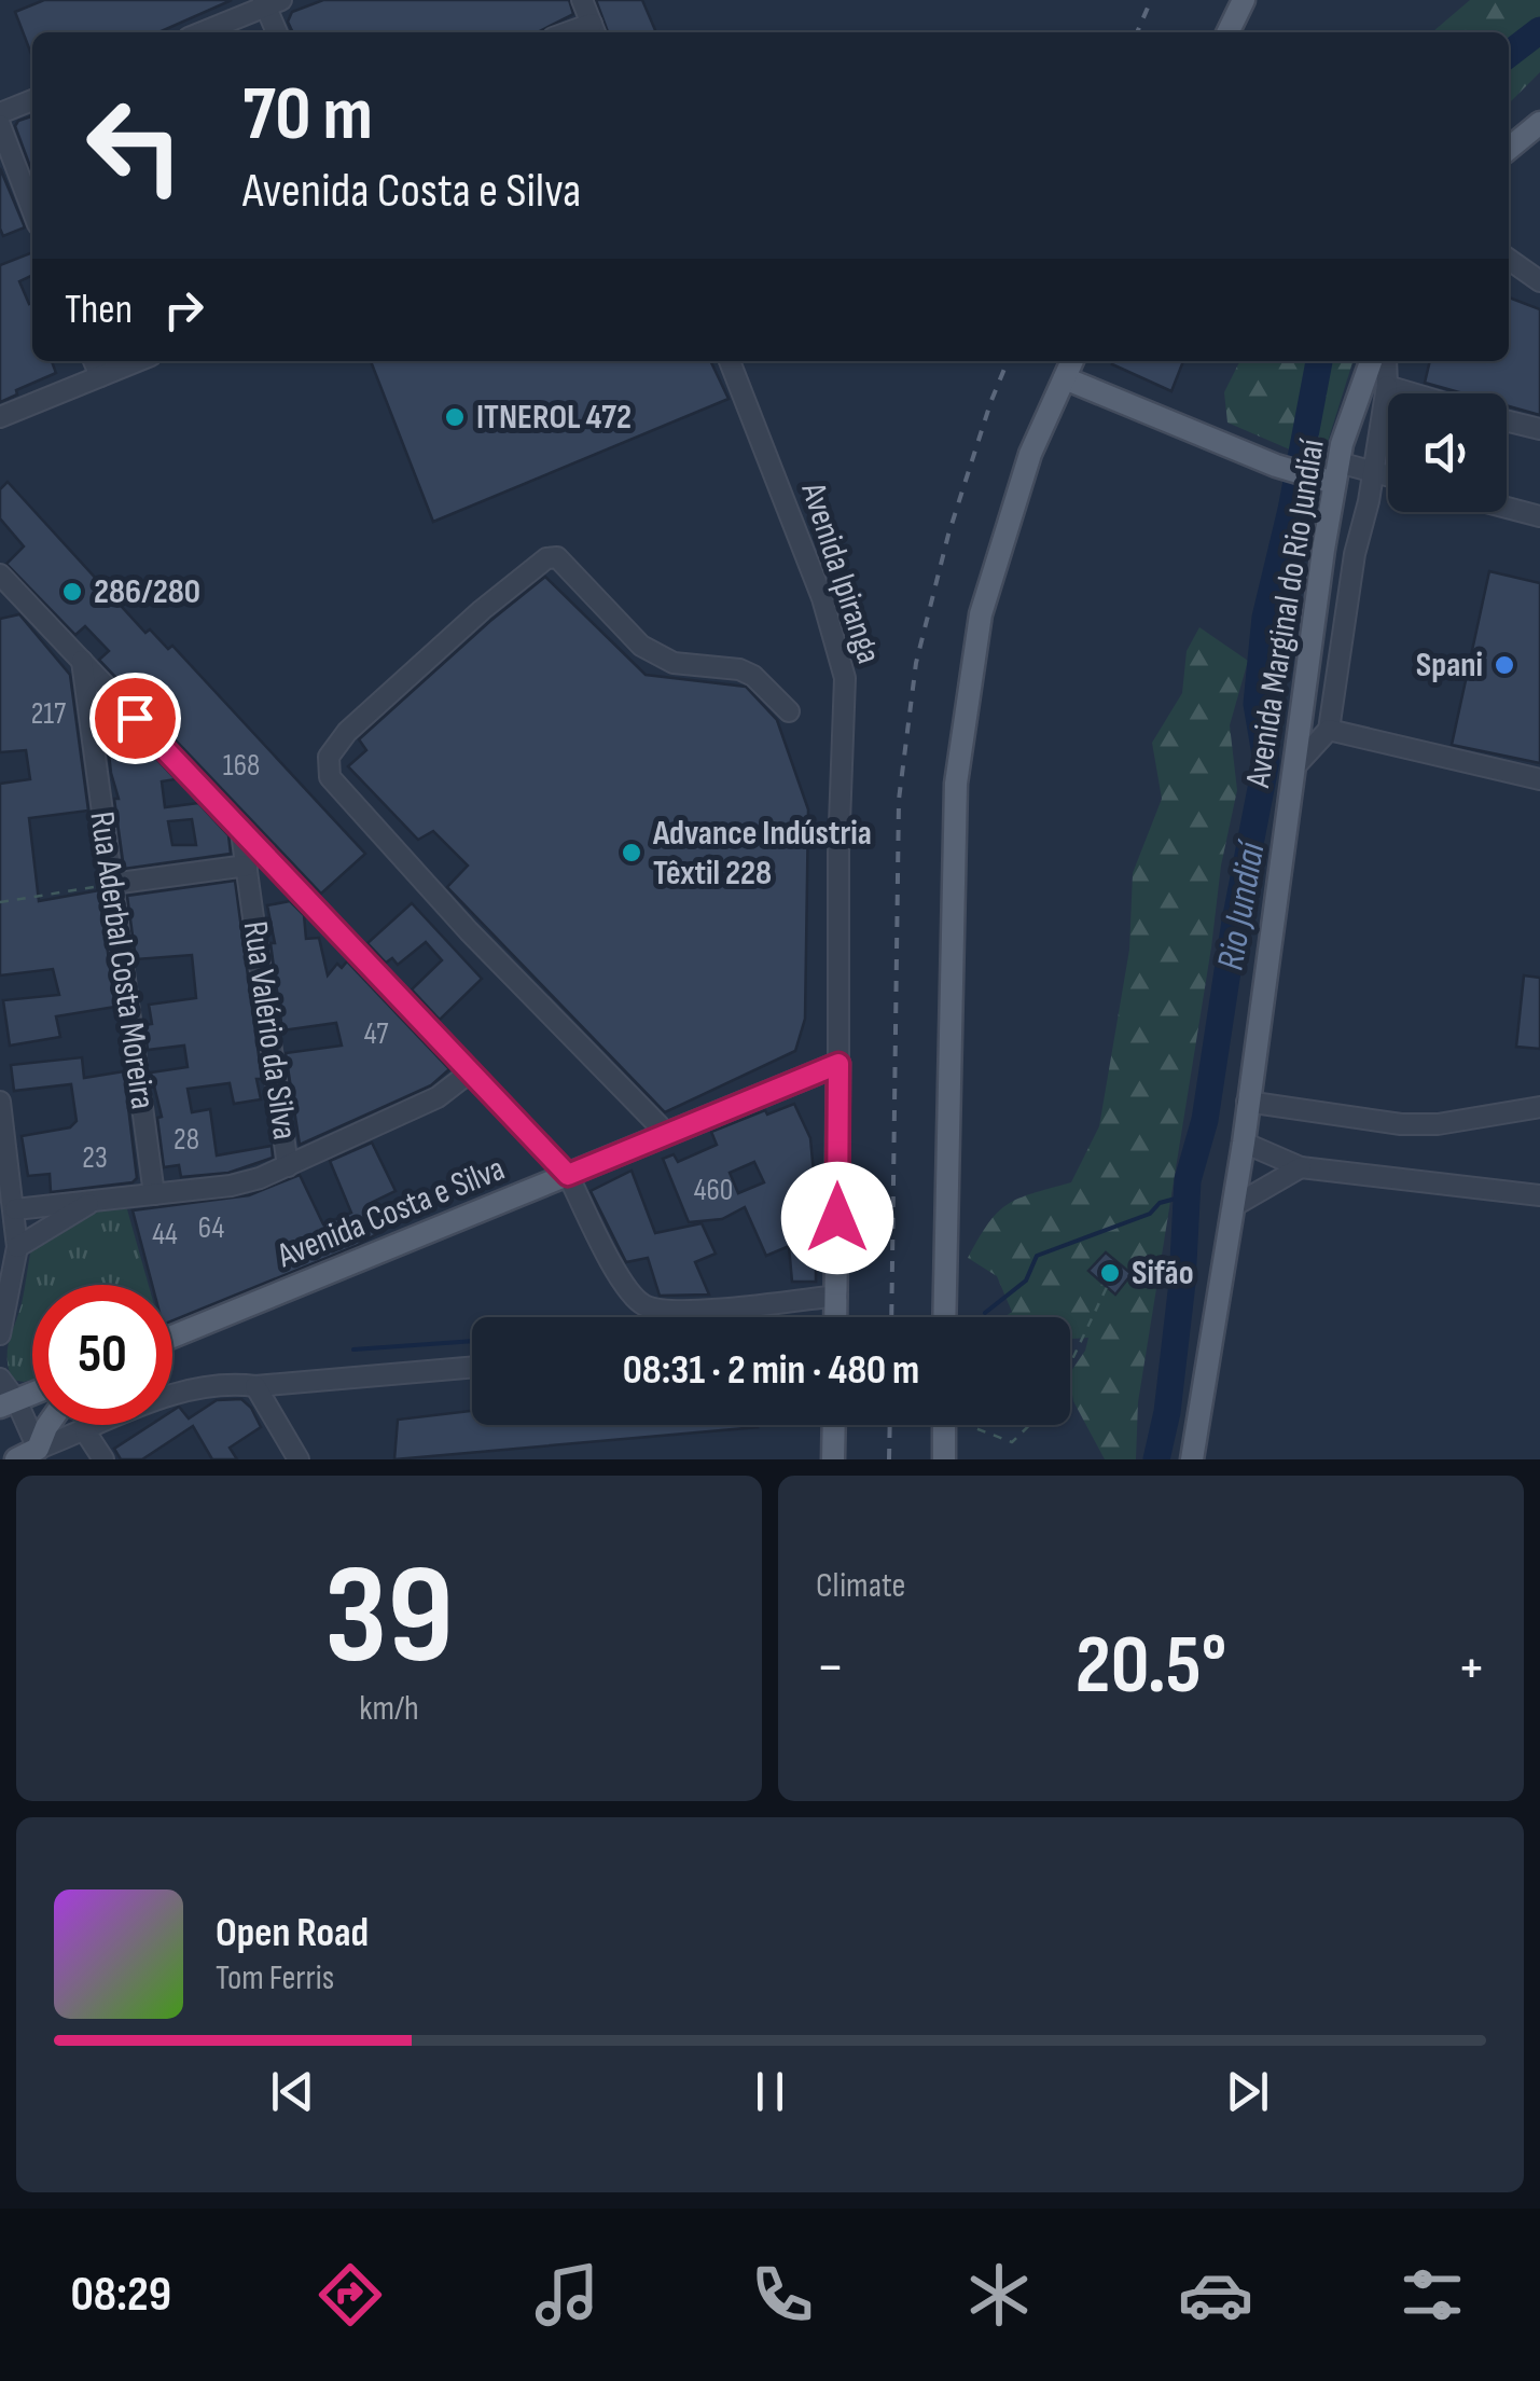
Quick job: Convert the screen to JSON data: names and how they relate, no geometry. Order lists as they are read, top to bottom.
{
  "streets": {
    "main road": ["Avenida Ipiranga", "Avenida Marginal do Rio Jundiaí", "Avenida Costa e Silva"],
    "street": ["Rua Aderbal Costa Moreira", "Rua Valério da Silva"]
  },
  "crossings": [
    ["Avenida Ipiranga", "Avenida Costa e Silva"]
  ],
  "water": ["Rio Jundiaí"],
  "places": [
    "ITNEROL 472",
    "286/280",
    "Spani",
    "Advance Indústria Têxtil 228",
    "Sifão"
  ],
  "house_numbers": [
    "217",
    "168",
    "47",
    "28",
    "23",
    "460",
    "64",
    "44"
  ],
  "page": {
    "turn": ["70 m", "Avenida Costa e Silva"],
    "then": "Then",
    "limit": "50",
    "trip": "08:31 · 2 min · 480 m",
    "tile": [
      ["39", "km/h"],
      "Climate"
    ],
    "heat": ["−", "20.5°", "+"],
    "song": ["Open Road", "Tom Ferris"],
    "tabs": "08:29"
  }
}
